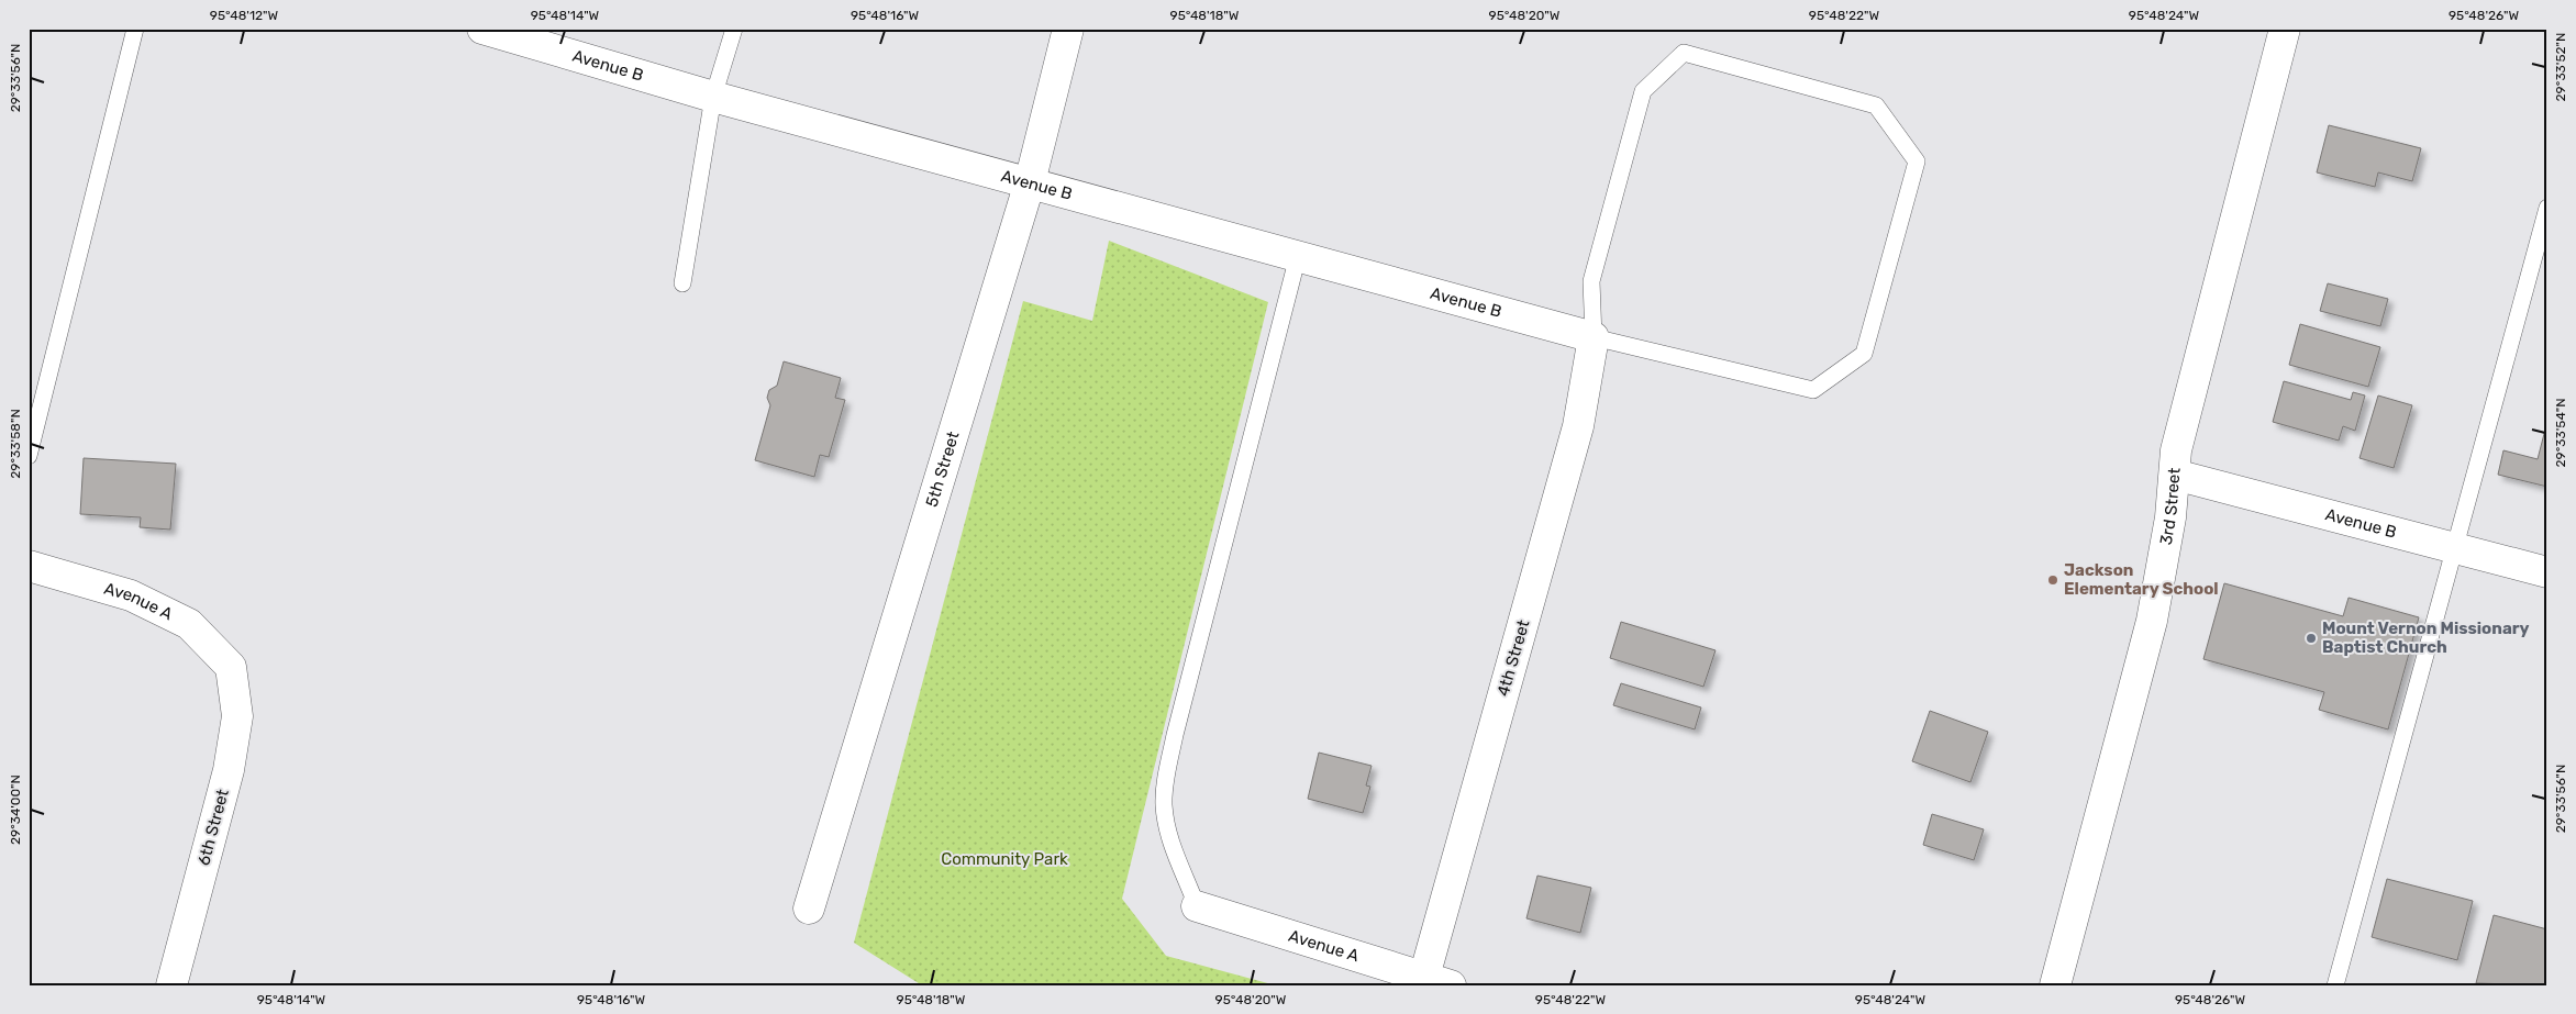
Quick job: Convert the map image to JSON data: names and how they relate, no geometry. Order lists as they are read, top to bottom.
{
  "streets": {
    "street": [
      "Avenue B",
      "5th Street",
      "3rd Street",
      "Avenue A",
      "4th Street",
      "6th Street"
    ]
  },
  "crossings": [
    ["Avenue B", "5th Street"],
    ["Avenue B", "3rd Street"],
    ["Avenue B", "4th Street"],
    ["Avenue A", "4th Street"],
    ["Avenue A", "6th Street"]
  ],
  "parks": ["Community Park"],
  "places": ["Jackson Elementary School", "Mount Vernon Missionary Baptist Church"],
  "coordinates": [
    "95°48'12\"W",
    "95°48'14\"W",
    "95°48'16\"W",
    "95°48'18\"W",
    "95°48'20\"W",
    "95°48'22\"W",
    "95°48'24\"W",
    "95°48'26\"W",
    "29°33'52\"N",
    "29°33'56\"N",
    "29°33'54\"N",
    "29°33'58\"N",
    "29°34'00\"N"
  ]
}
